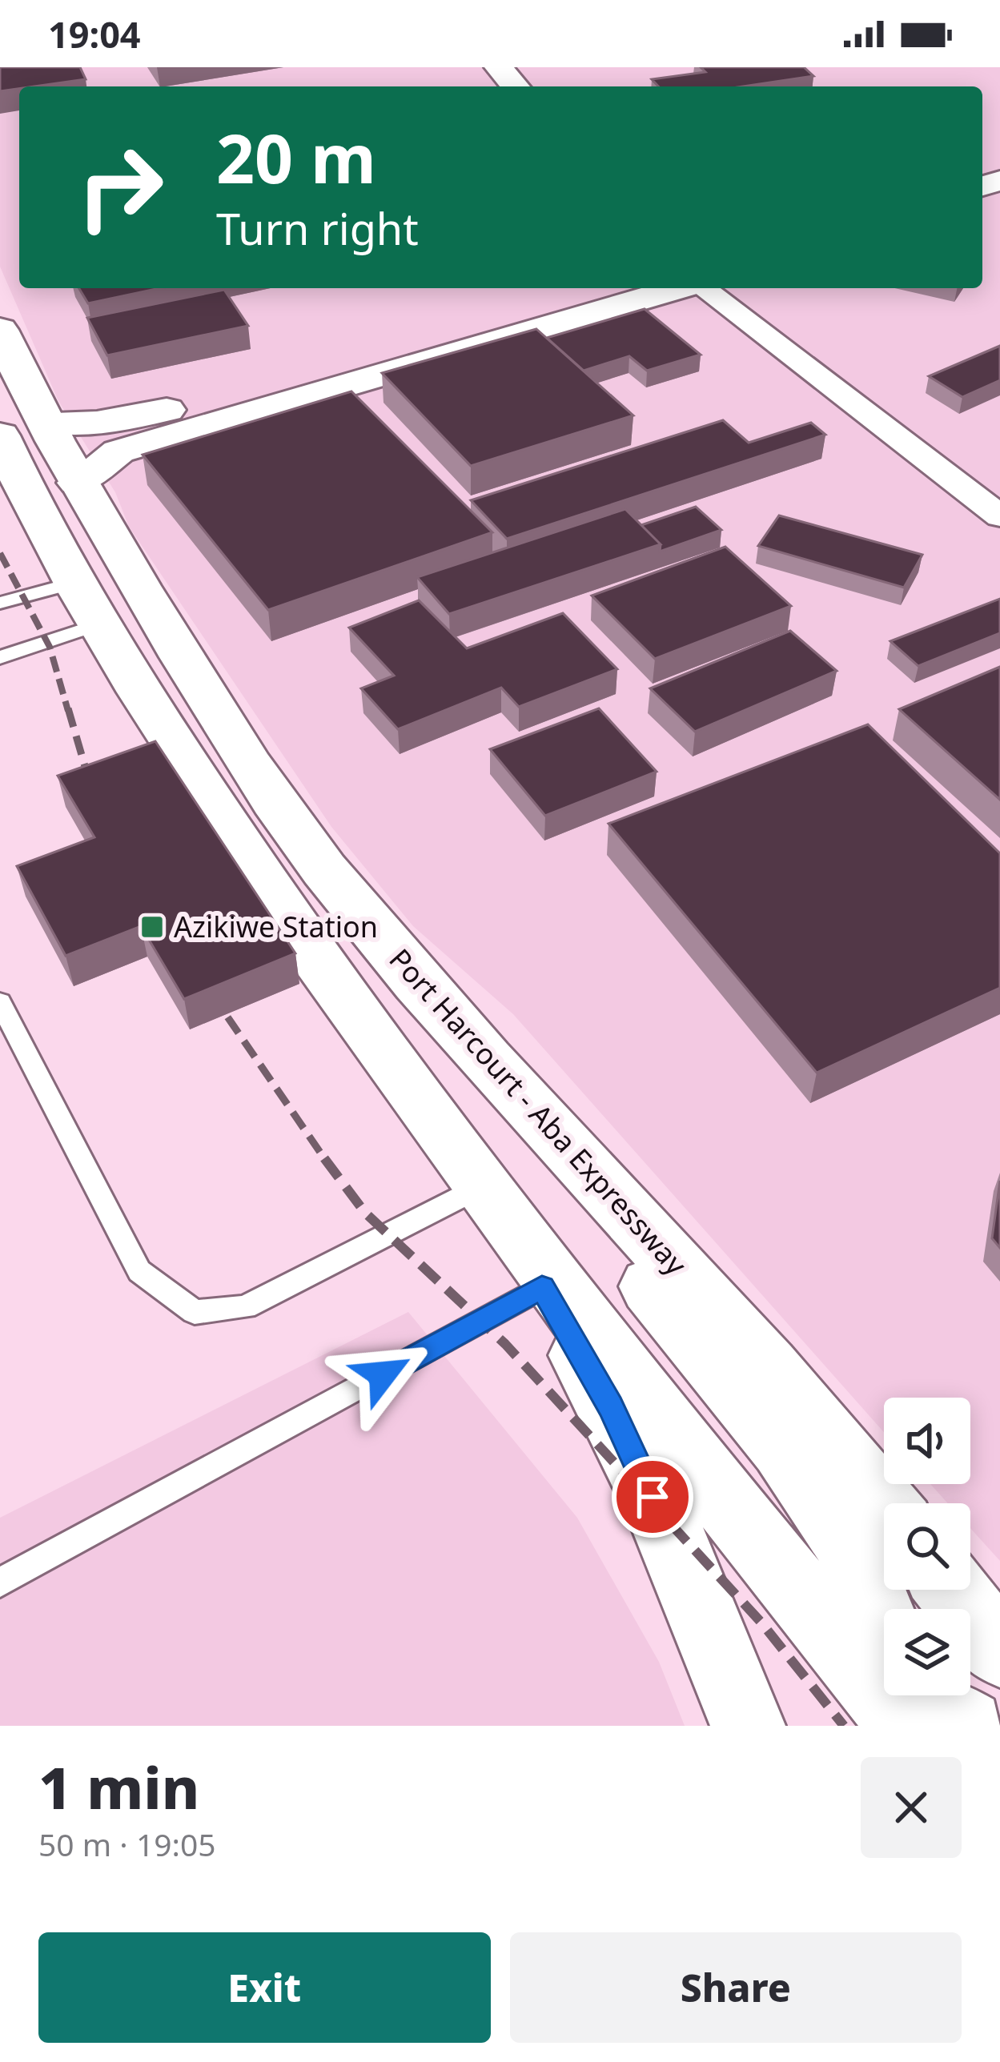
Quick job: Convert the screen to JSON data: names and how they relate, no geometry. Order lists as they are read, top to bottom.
{
  "streets": {
    "highway": ["Port Harcourt - Aba Expressway"]
  },
  "places": {
    "transit": ["Azikiwe Station"]
  },
  "page": {
    "status": "19:04",
    "turn": ["20 m", "Turn right"],
    "heading": ["1 min", "50 m · 19:05"],
    "buttons": ["Exit", "Share"]
  }
}
